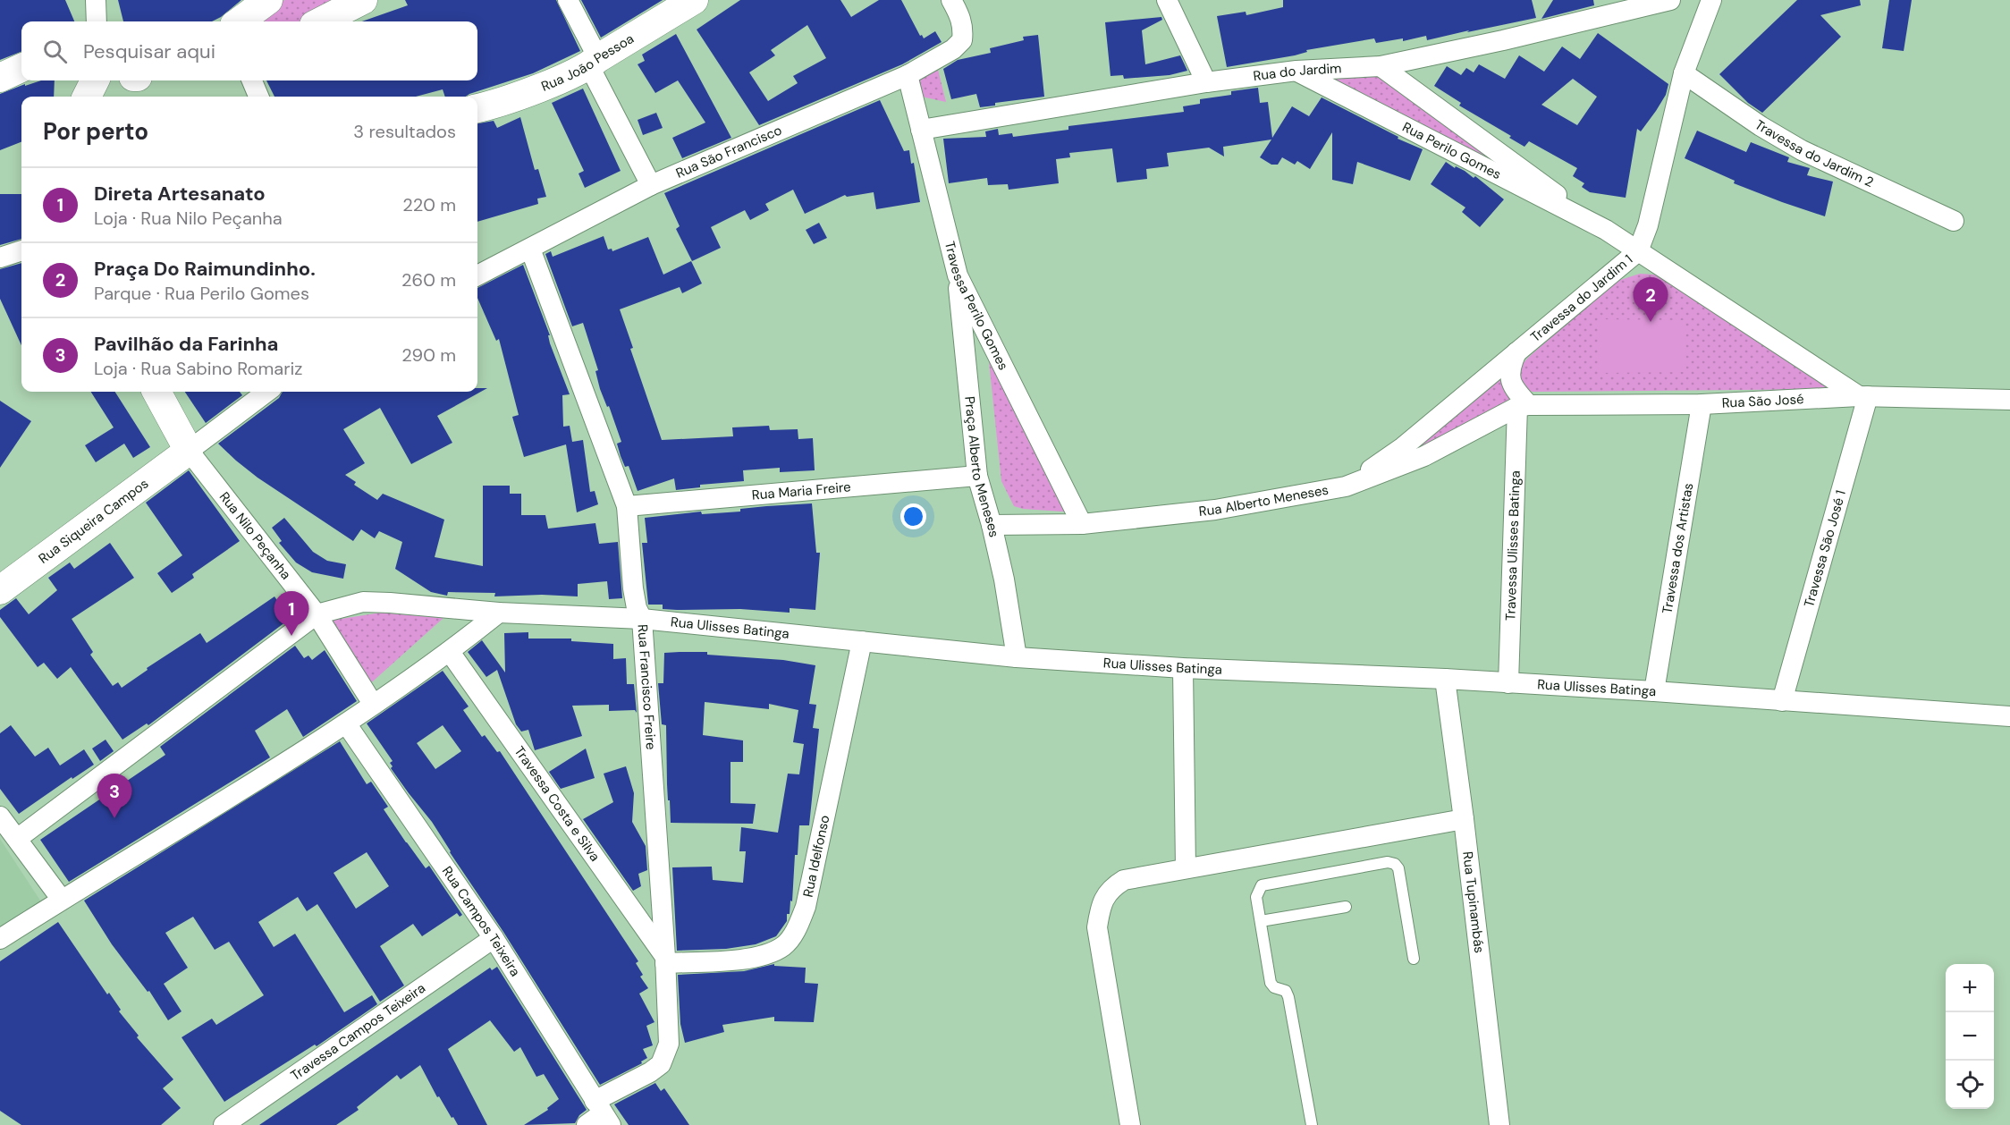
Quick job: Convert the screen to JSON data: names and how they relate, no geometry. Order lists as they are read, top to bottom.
{
  "streets": {
    "main road": ["Rua João Pessoa", "Rua Siqueira Campos"],
    "street": [
      "Rua do Jardim",
      "Rua Perilo Gomes",
      "Rua São Francisco",
      "Travessa do Jardim 2",
      "Travessa do Jardim 1",
      "Travessa Perilo Gomes",
      "Rua São José",
      "Praça Alberto Meneses",
      "Rua Maria Freire",
      "Rua Alberto Meneses",
      "Rua Nilo Peçanha",
      "Travessa Ulisses Batinga",
      "Travessa dos Artistas",
      "Travessa São José 1",
      "Rua Ulisses Batinga",
      "Rua Francisco Freire",
      "Travessa Costa e Silva",
      "Rua Idelfonso",
      "Rua Tupinambás",
      "Rua Campos Teixeira",
      "Travessa Campos Teixeira"
    ]
  },
  "crossings": [
    ["Rua do Jardim", "Rua Perilo Gomes"],
    ["Rua do Jardim", "Travessa Perilo Gomes"],
    ["Rua Perilo Gomes", "Travessa do Jardim 1"],
    ["Rua Perilo Gomes", "Rua São José"],
    ["Rua Perilo Gomes", "Travessa São José 1"],
    ["Rua São Francisco", "Travessa Perilo Gomes"],
    ["Rua São Francisco", "Rua Francisco Freire"],
    ["Travessa do Jardim 2", "Travessa do Jardim 1"],
    ["Travessa do Jardim 1", "Rua Alberto Meneses"],
    ["Travessa Perilo Gomes", "Praça Alberto Meneses"],
    ["Travessa Perilo Gomes", "Rua Alberto Meneses"],
    ["Rua São José", "Rua Alberto Meneses"],
    ["Rua São José", "Travessa Ulisses Batinga"],
    ["Rua São José", "Travessa dos Artistas"],
    ["Rua São José", "Travessa São José 1"],
    ["Praça Alberto Meneses", "Rua Maria Freire"],
    ["Praça Alberto Meneses", "Rua Alberto Meneses"],
    ["Praça Alberto Meneses", "Rua Ulisses Batinga"],
    ["Rua Maria Freire", "Rua Francisco Freire"],
    ["Rua Alberto Meneses", "Travessa Ulisses Batinga"],
    ["Rua Siqueira Campos", "Rua Nilo Peçanha"],
    ["Rua Nilo Peçanha", "Rua Ulisses Batinga"],
    ["Travessa Ulisses Batinga", "Rua Ulisses Batinga"],
    ["Travessa dos Artistas", "Rua Ulisses Batinga"],
    ["Travessa São José 1", "Rua Ulisses Batinga"],
    ["Rua Ulisses Batinga", "Rua Francisco Freire"],
    ["Rua Ulisses Batinga", "Rua Idelfonso"],
    ["Rua Ulisses Batinga", "Rua Tupinambás"],
    ["Rua Francisco Freire", "Travessa Costa e Silva"],
    ["Rua Francisco Freire", "Rua Idelfonso"],
    ["Rua Francisco Freire", "Rua Campos Teixeira"],
    ["Travessa Costa e Silva", "Rua Idelfonso"],
    ["Rua Campos Teixeira", "Travessa Campos Teixeira"]
  ],
  "page": {
    "search": "Pesquisar aqui",
    "heading": ["Por perto", "3 resultados"],
    "list": [
      {
        "mark": "1",
        "name": "Direta Artesanato",
        "note": "Loja · Rua Nilo Peçanha",
        "value": "220 m"
      },
      {
        "mark": "2",
        "name": "Praça Do Raimundinho.",
        "note": "Parque · Rua Perilo Gomes",
        "value": "260 m"
      },
      {
        "mark": "3",
        "name": "Pavilhão da Farinha",
        "note": "Loja · Rua Sabino Romariz",
        "value": "290 m"
      }
    ],
    "pins": ["2", "1", "3"],
    "map_buttons": ["+", "−"]
  }
}
